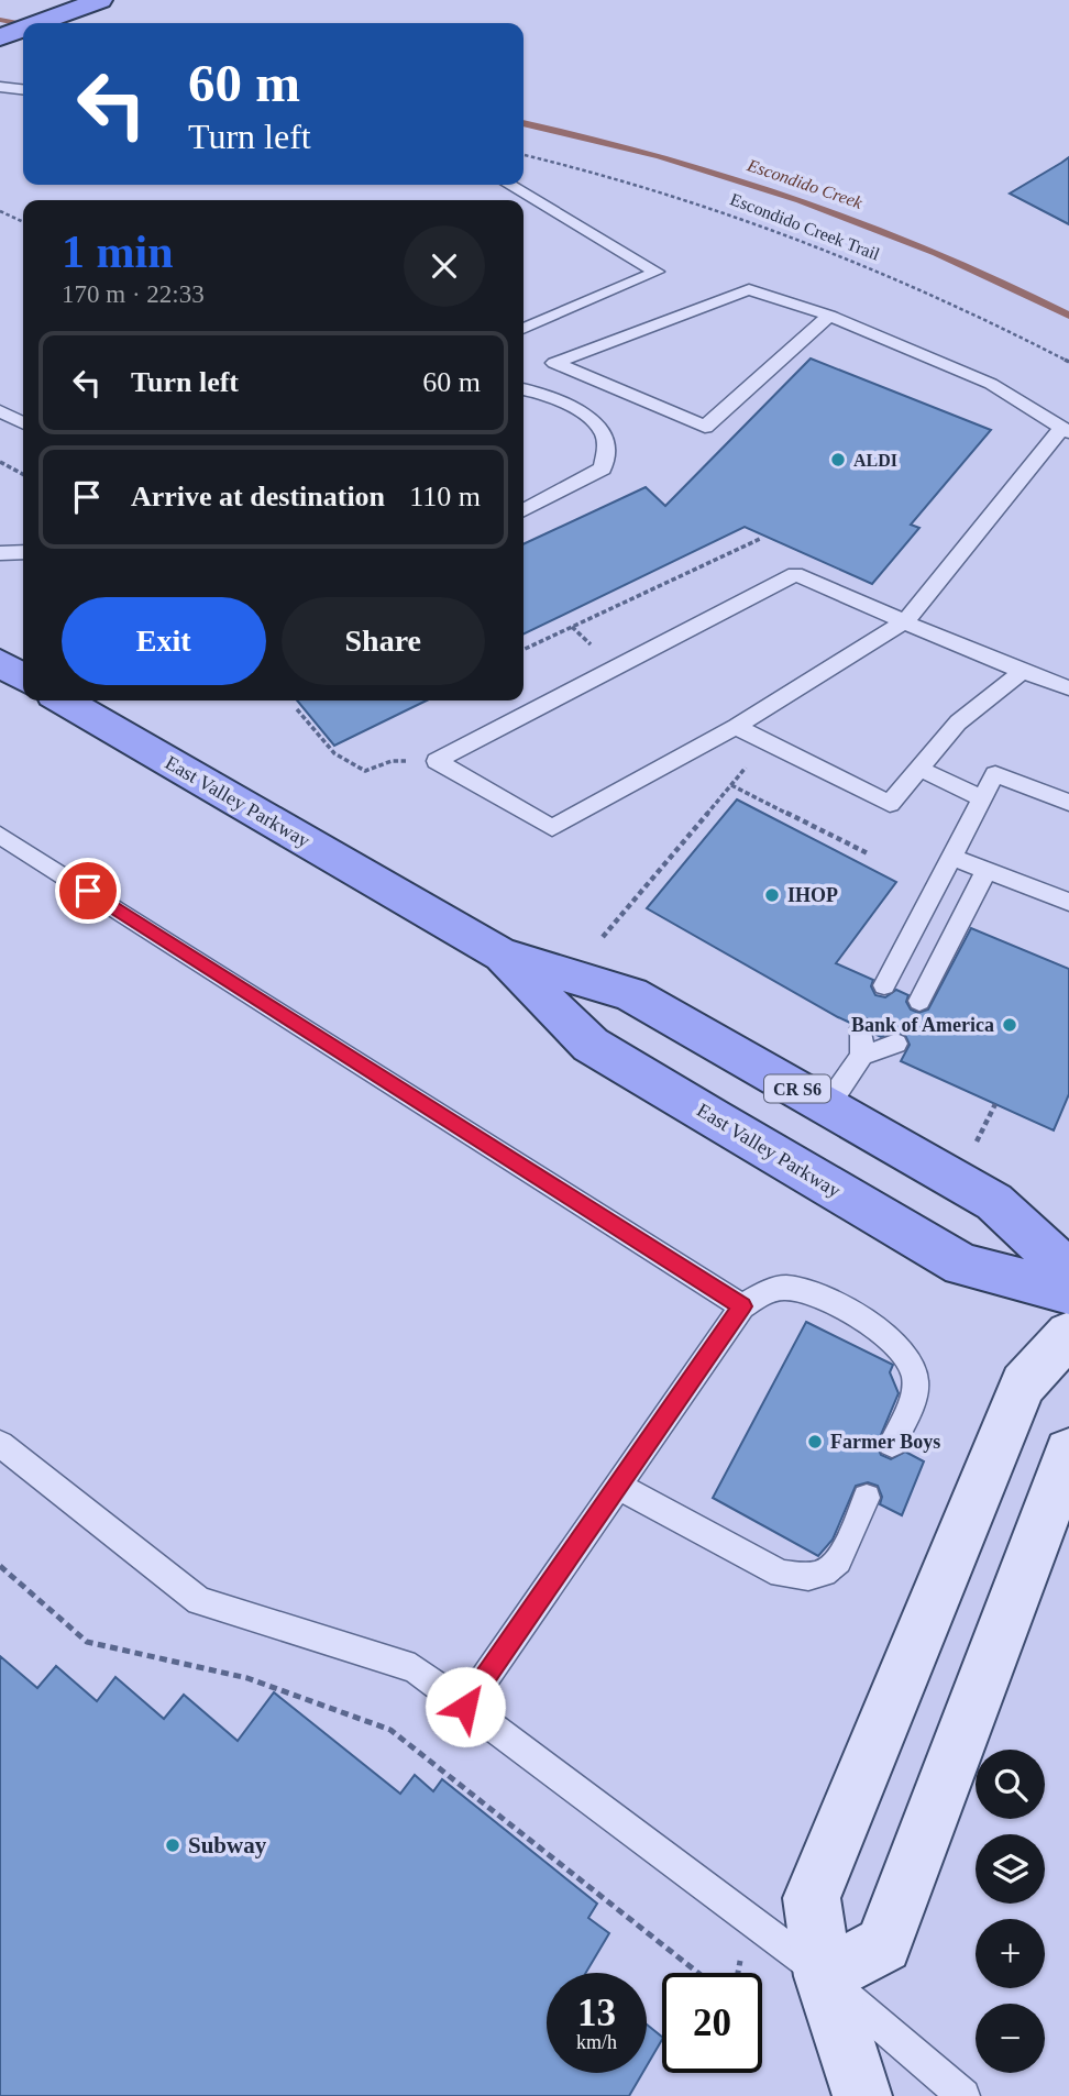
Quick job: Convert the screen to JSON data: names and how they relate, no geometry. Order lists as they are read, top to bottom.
{
  "streets": {
    "main road": ["East Valley Parkway", "CR S6"],
    "path": ["Escondido Creek Trail"]
  },
  "water": ["Escondido Creek"],
  "places": [
    "ALDI",
    "IHOP",
    "Bank of America",
    "Farmer Boys",
    "Subway"
  ],
  "page": {
    "turn": ["60 m", "Turn left"],
    "heading": ["1 min", "170 m · 22:33"],
    "list": [
      {
        "name": "Turn left",
        "value": "60 m"
      },
      {
        "name": "Arrive at destination",
        "value": "110 m"
      }
    ],
    "buttons": ["Exit", "Share"],
    "map_buttons": ["+", "−"],
    "speed": "13 km/h",
    "limit": "20"
  }
}
